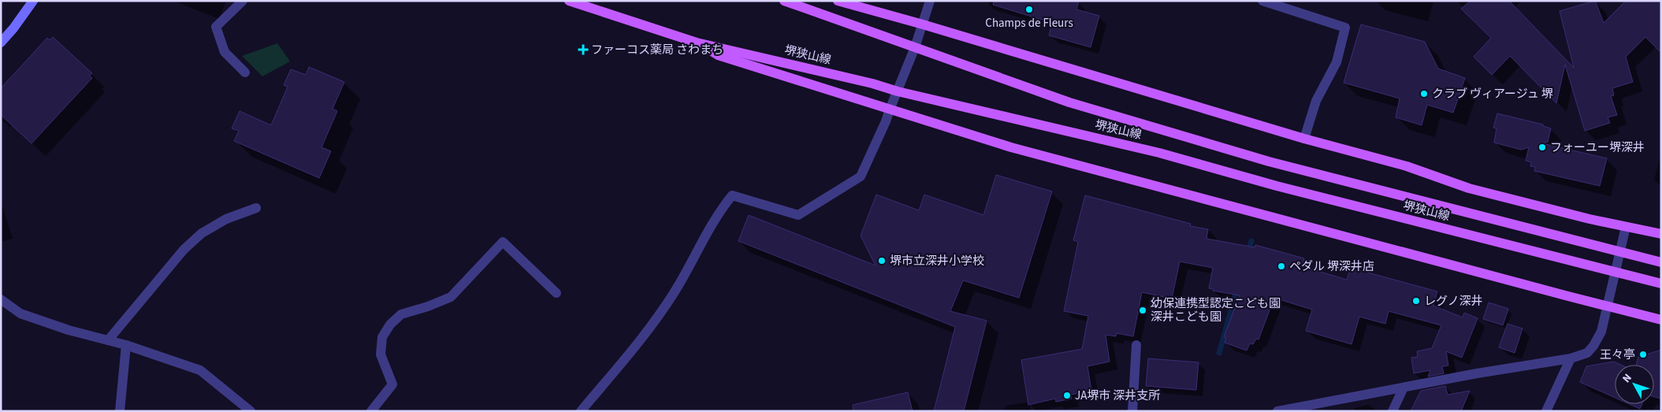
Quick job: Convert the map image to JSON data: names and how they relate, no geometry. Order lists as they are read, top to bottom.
{
  "streets": {
    "main road": ["堺狭山線"]
  },
  "places": {
    "other": [
      "Champs de Fleurs",
      "クラブ ヴィアージュ 堺",
      "フォーユー堺深井",
      "堺市立深井小学校",
      "ペダル 堺深井店",
      "レグノ深井",
      "幼保連携型認定こども園 深井こども園",
      "王々亭",
      "JA堺市 深井支所"
    ],
    "health": ["ファーコス薬局 さわまち"]
  },
  "north": "top left"
}
